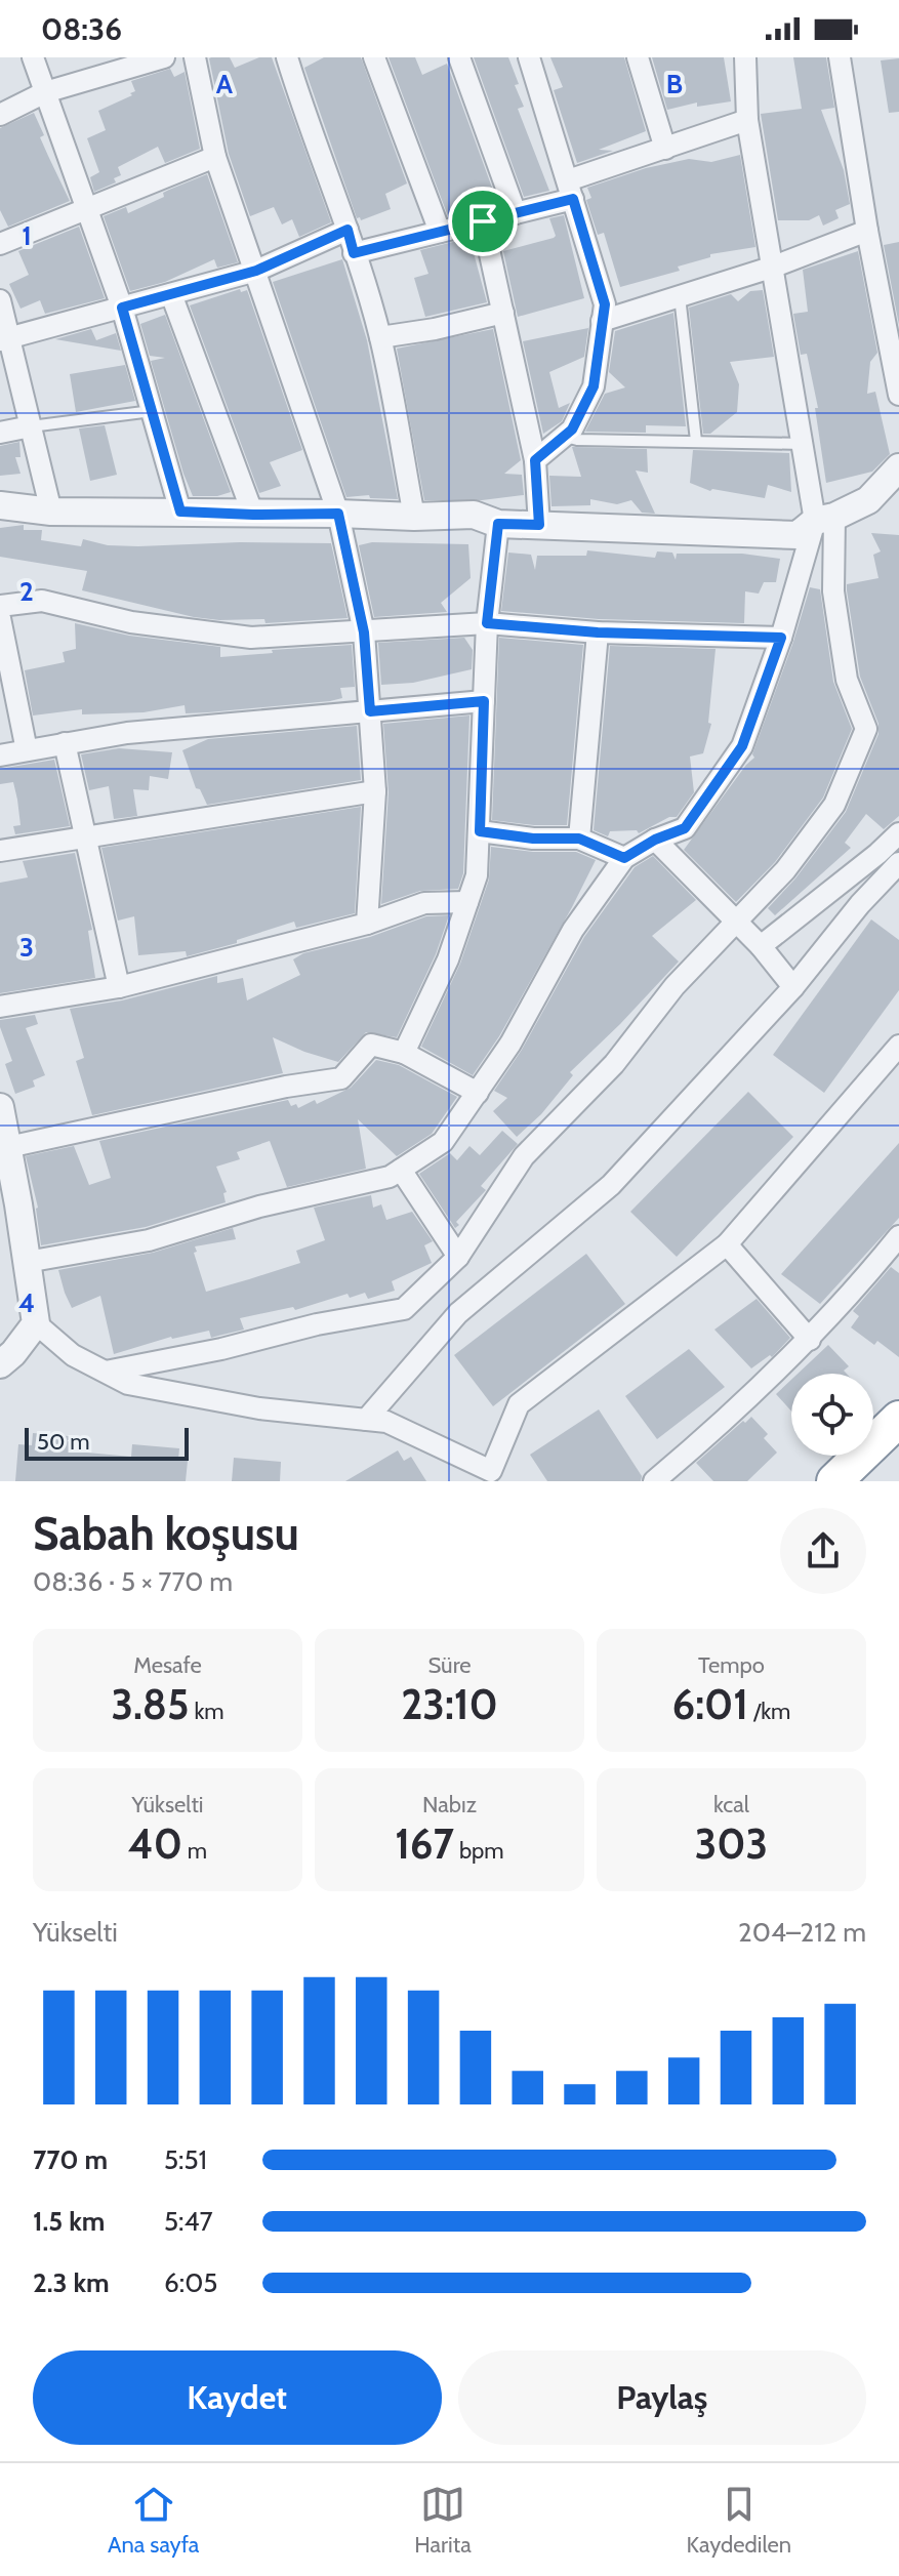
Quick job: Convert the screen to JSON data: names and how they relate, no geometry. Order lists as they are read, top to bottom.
{
  "scale_bar": "50 m",
  "page": {
    "status": "08:36",
    "scale": "50 m",
    "heading": ["Sabah koşusu", "08:36 · 5 × 770 m"],
    "stats": [
      ["Mesafe", "3.85 km"],
      ["Süre", "23:10"],
      ["Tempo", "6:01 /km"],
      ["Yükselti", "40 m"],
      ["Nabız", "167 bpm"],
      ["kcal", "303"]
    ],
    "chart": ["Yükselti", "204–212 m"],
    "list": [
      {
        "name": "770 m",
        "note": "5:51"
      },
      {
        "name": "1.5 km",
        "note": "5:47"
      },
      {
        "name": "2.3 km",
        "note": "6:05"
      }
    ],
    "buttons": ["Kaydet", "Paylaş"],
    "tabs": ["Ana sayfa", "Harita", "Kaydedilen"]
  },
  "grid": {
    "columns": ["A", "B"],
    "rows": [
      "1",
      "2",
      "3",
      "4"
    ]
  }
}
